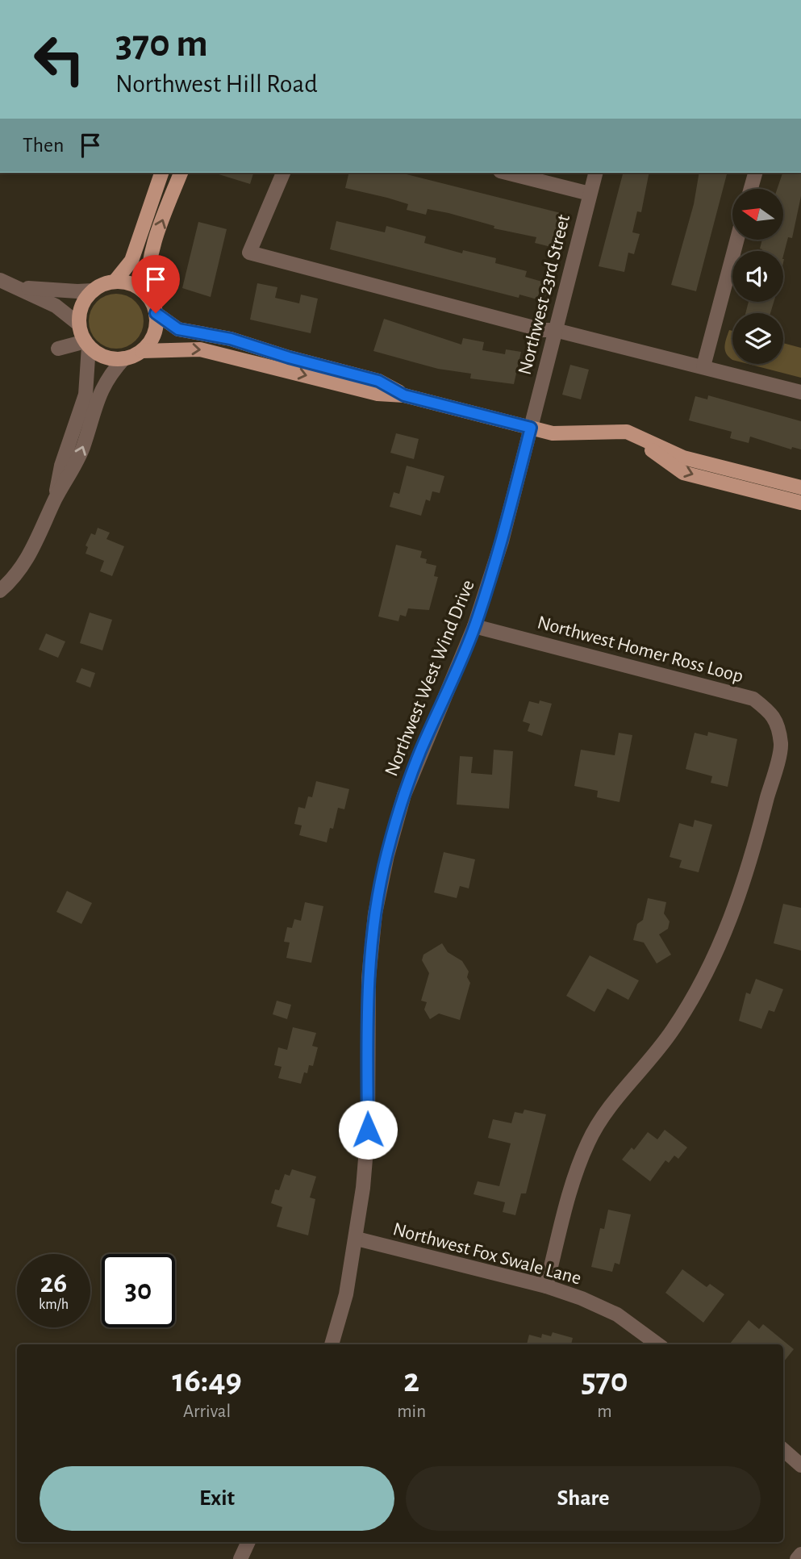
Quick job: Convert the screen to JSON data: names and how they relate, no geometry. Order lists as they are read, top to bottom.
{
  "streets": {
    "street": [
      "Northwest 23rd Street",
      "Northwest Homer Ross Loop",
      "Northwest West Wind Drive",
      "Northwest Fox Swale Lane"
    ]
  },
  "crossings": [
    ["Northwest 23rd Street", "Northwest West Wind Drive"],
    ["Northwest Homer Ross Loop", "Northwest West Wind Drive"],
    ["Northwest Homer Ross Loop", "Northwest Fox Swale Lane"],
    ["Northwest West Wind Drive", "Northwest Fox Swale Lane"]
  ],
  "north": "left",
  "page": {
    "turn": ["370 m", "Northwest Hill Road"],
    "then": "Then",
    "speed": "26 km/h",
    "limit": "30",
    "eta": [
      "16:49",
      "Arrival",
      "2",
      "min",
      "570",
      "m"
    ],
    "buttons": ["Exit", "Share"]
  }
}
